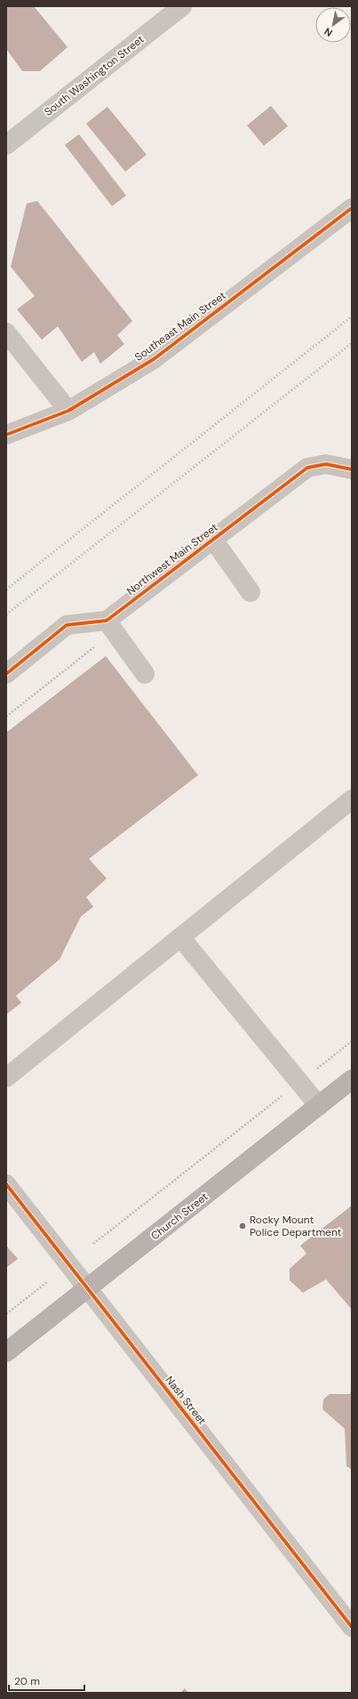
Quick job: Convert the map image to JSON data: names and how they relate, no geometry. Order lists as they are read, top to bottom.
{
  "streets": {
    "main road": ["Church Street"],
    "street": [
      "South Washington Street",
      "Southeast Main Street",
      "Northwest Main Street",
      "Nash Street"
    ]
  },
  "crossings": [
    ["Church Street", "Nash Street"]
  ],
  "places": ["Rocky Mount Police Department"],
  "scale_bar": "20 m",
  "north": "bottom left"
}
